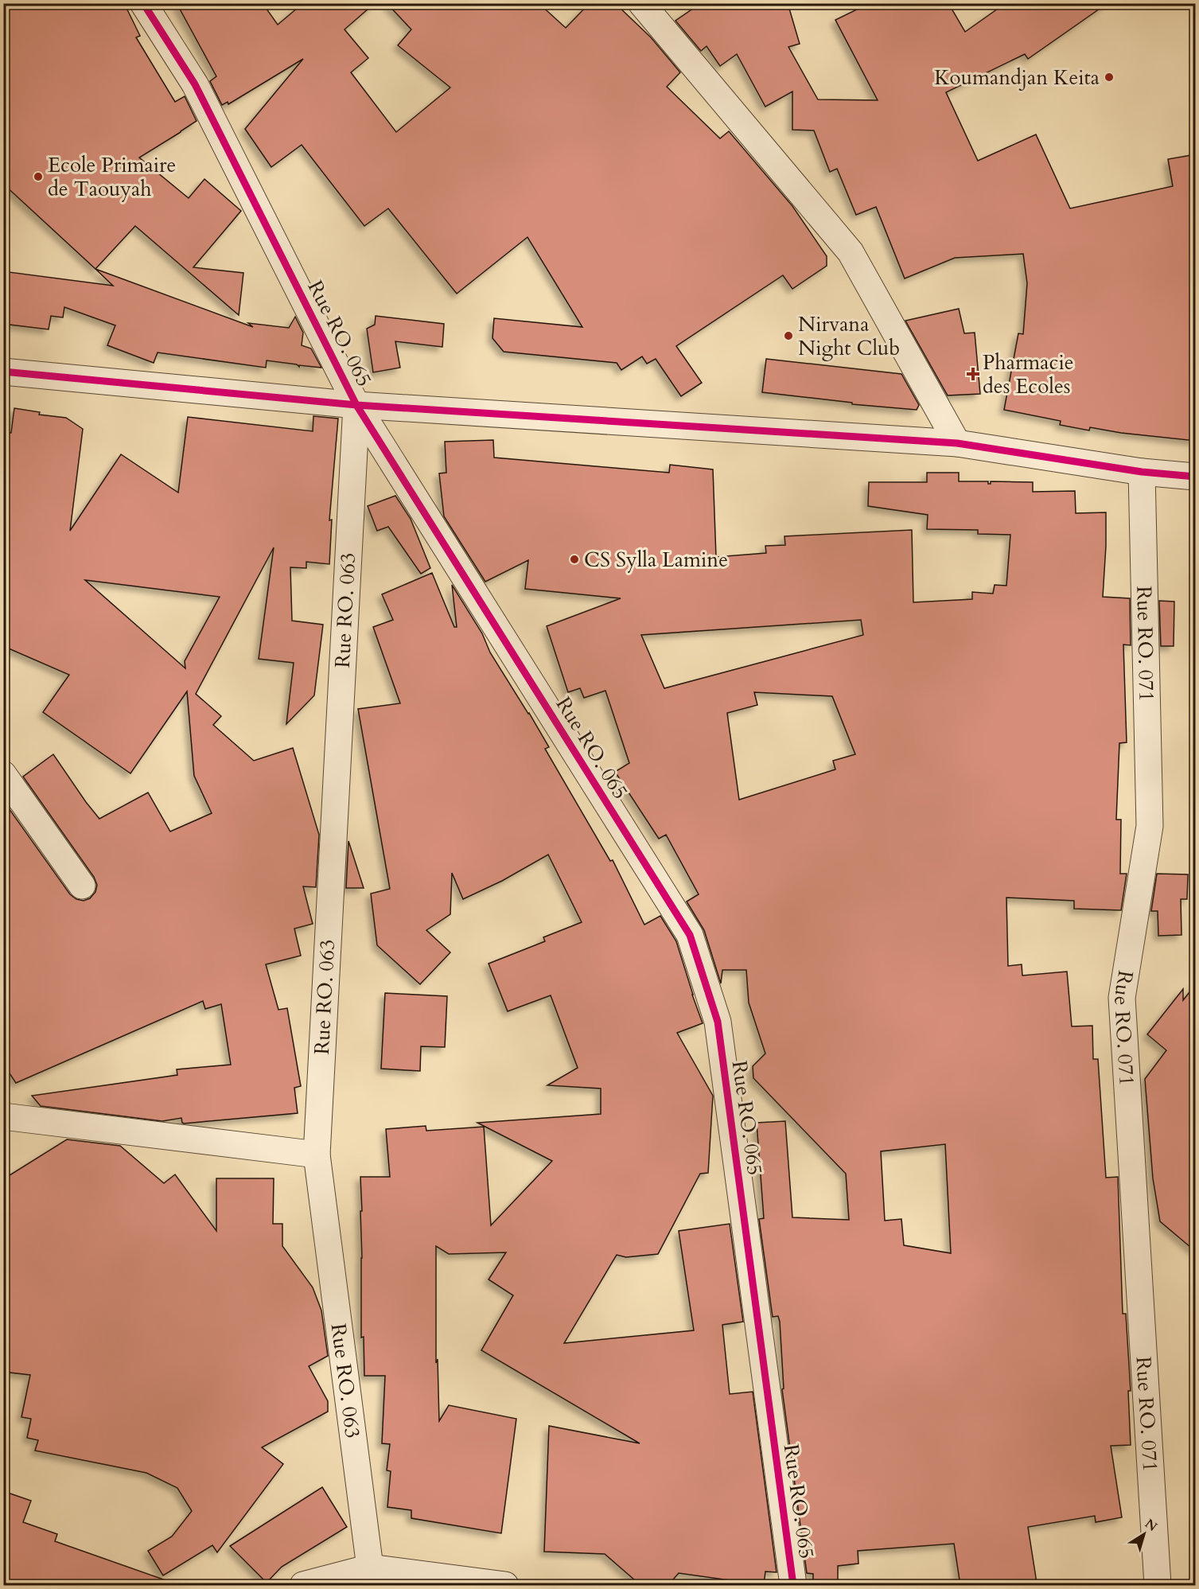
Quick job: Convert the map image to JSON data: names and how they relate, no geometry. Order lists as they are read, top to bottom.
{
  "streets": {
    "street": ["Rue RO. 065", "Rue RO. 063", "Rue RO. 071"]
  },
  "crossings": [
    ["Rue RO. 065", "Rue RO. 063"]
  ],
  "places": {
    "other": [
      "Koumandjan Keita",
      "Ecole Primaire de Taouyah",
      "Nirvana Night Club",
      "CS Sylla Lamine"
    ],
    "health": ["Pharmacie des Ecoles"]
  },
  "north": "top right"
}
